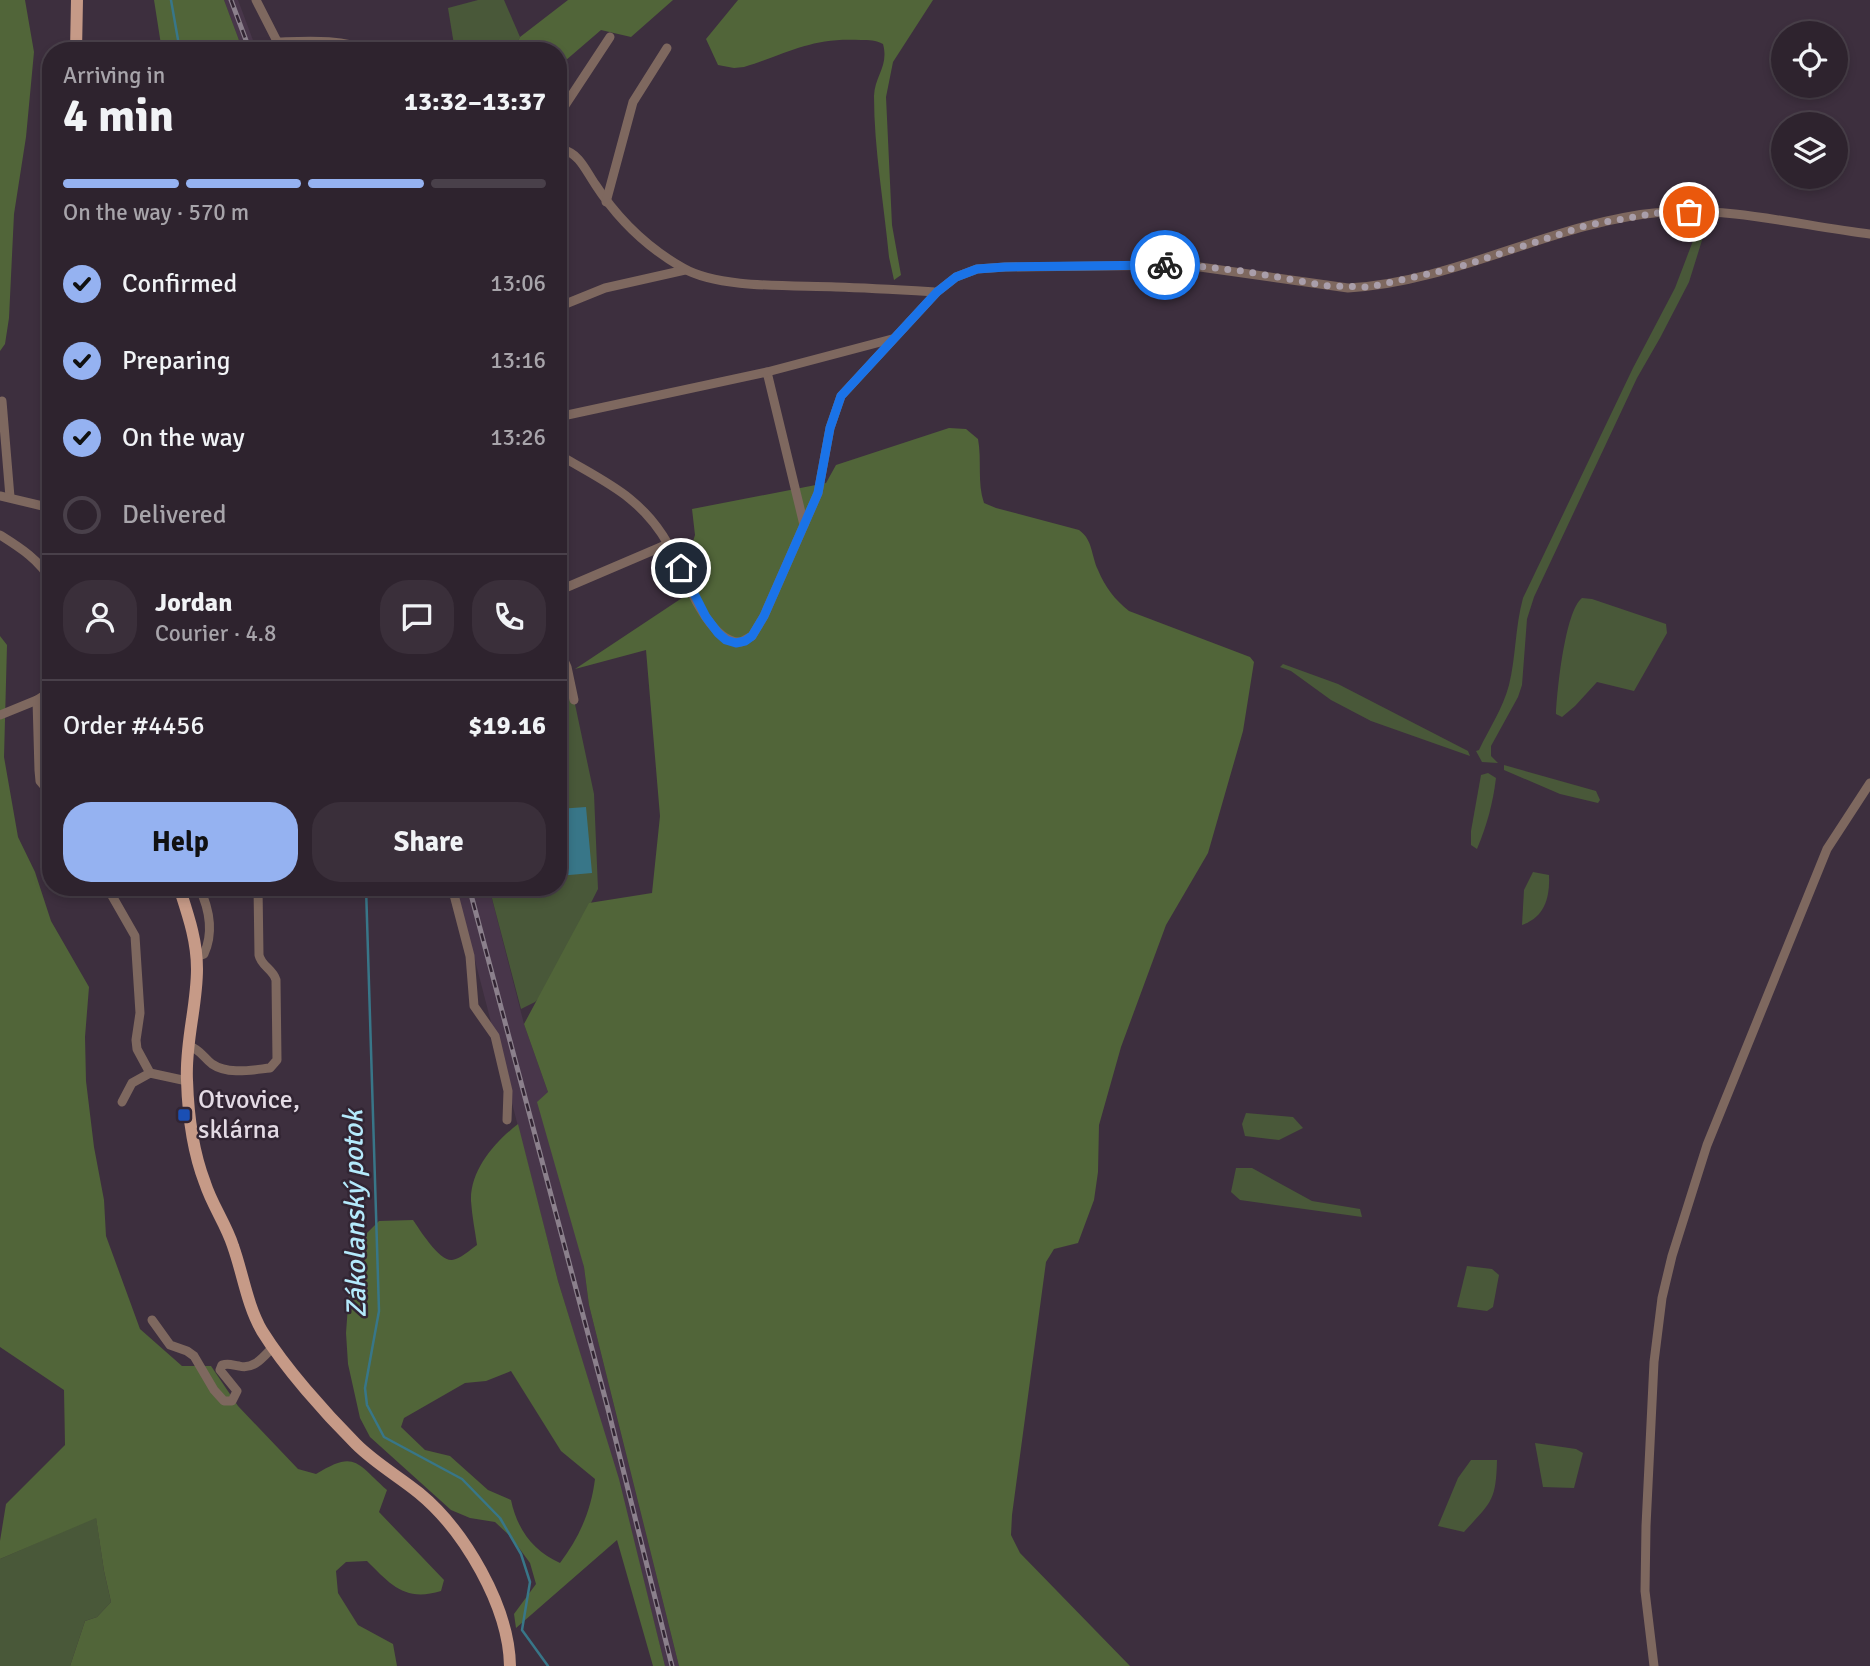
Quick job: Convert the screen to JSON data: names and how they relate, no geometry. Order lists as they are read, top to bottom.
{
  "water": ["Zákolanský potok"],
  "places": {
    "transit": ["Otvovice, sklárna"]
  },
  "page": {
    "heading": ["4 min", "Arriving in", "13:32–13:37"],
    "panel": [
      "Jordan",
      "Courier · 4.8",
      "Order #4456",
      "$19.16"
    ],
    "bar": "On the way · 570 m",
    "list": [
      ["Confirmed", "13:06"],
      ["Preparing", "13:16"],
      ["On the way", "13:26"],
      "Delivered"
    ],
    "buttons": ["Help", "Share"]
  }
}
